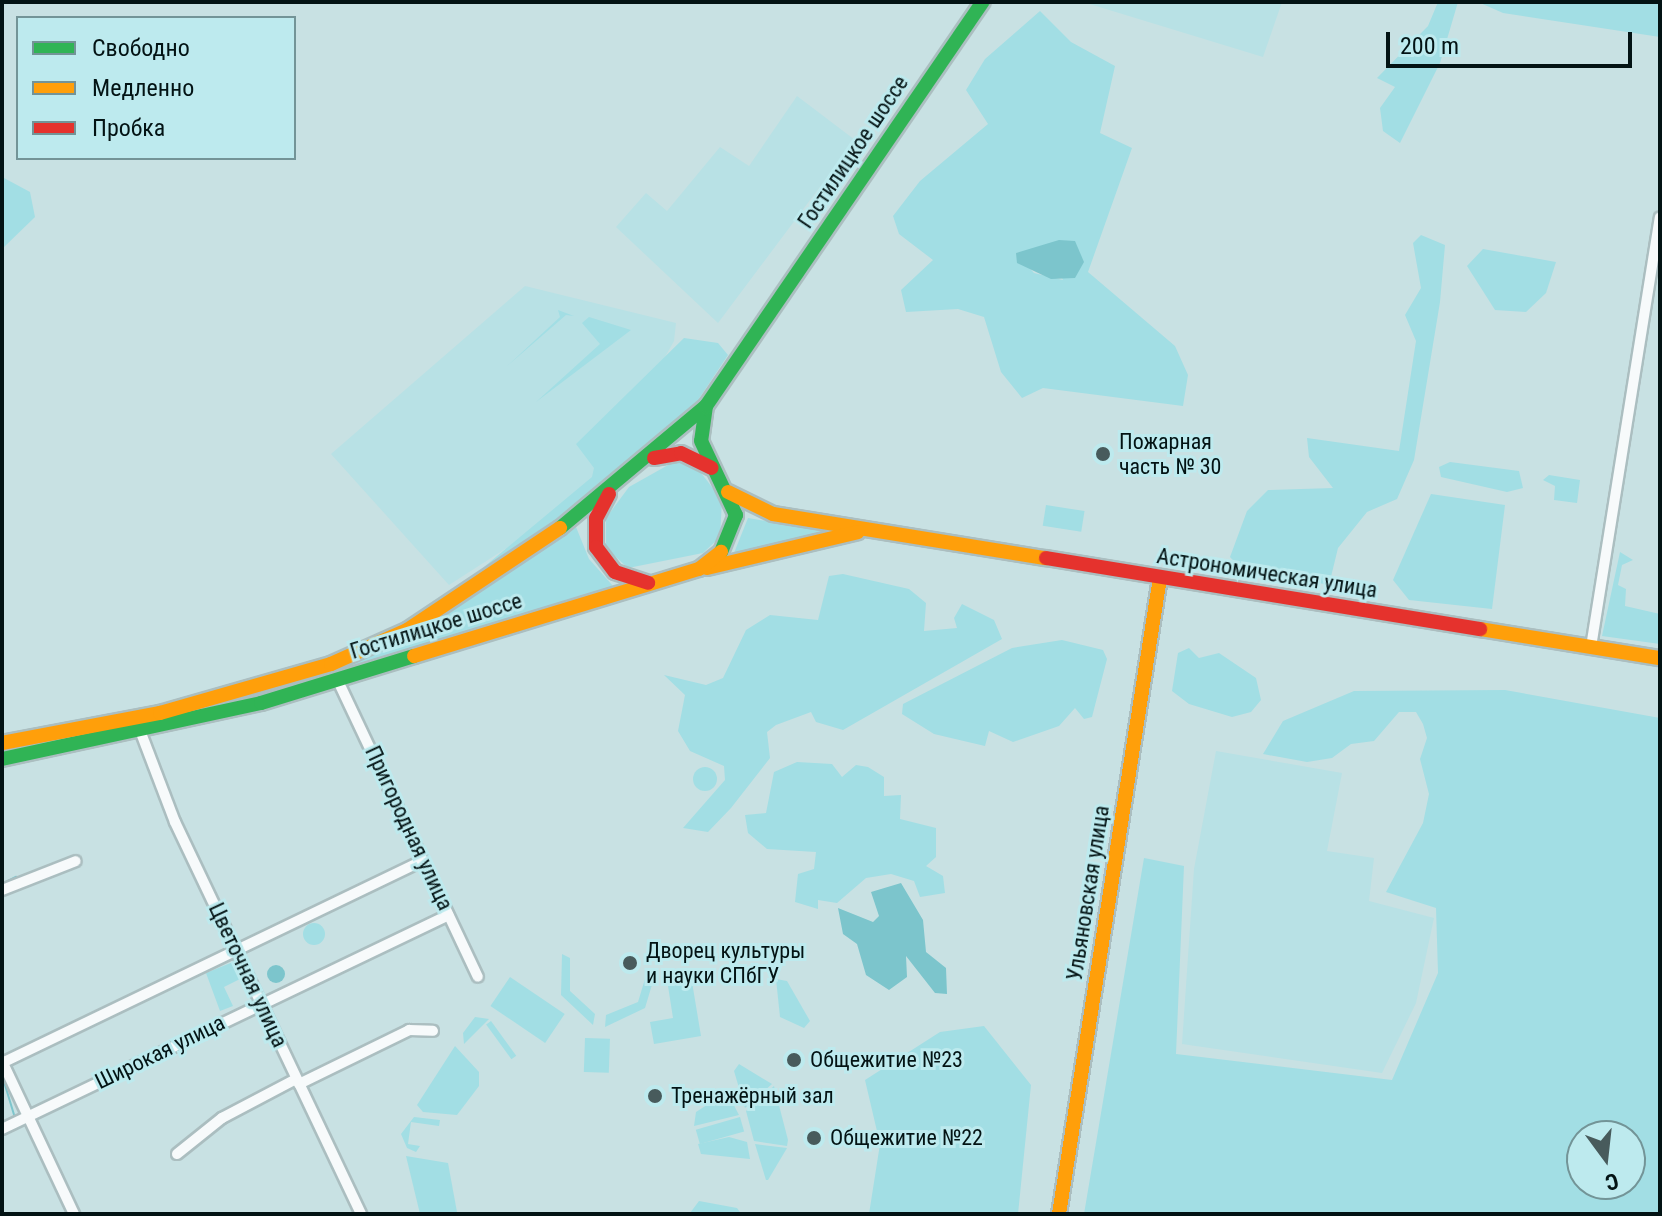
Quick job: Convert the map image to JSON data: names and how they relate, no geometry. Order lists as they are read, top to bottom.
{
  "streets": {
    "main road": ["Гостилицкое шоссе", "Астрономическая улица", "Ульяновская улица"],
    "street": ["Пригородная улица", "Цветочная улица", "Широкая улица"]
  },
  "crossings": [
    ["Гостилицкое шоссе", "Астрономическая улица"],
    ["Гостилицкое шоссе", "Пригородная улица"],
    ["Гостилицкое шоссе", "Цветочная улица"],
    ["Астрономическая улица", "Ульяновская улица"],
    ["Пригородная улица", "Широкая улица"],
    ["Цветочная улица", "Широкая улица"]
  ],
  "places": [
    "Пожарная часть № 30",
    "Дворец культуры и науки СПбГУ",
    "Общежитие №23",
    "Тренажёрный зал",
    "Общежитие №22"
  ],
  "legend": ["Свободно", "Медленно", "Пробка"],
  "scale_bar": "200 m",
  "north": "bottom"
}
